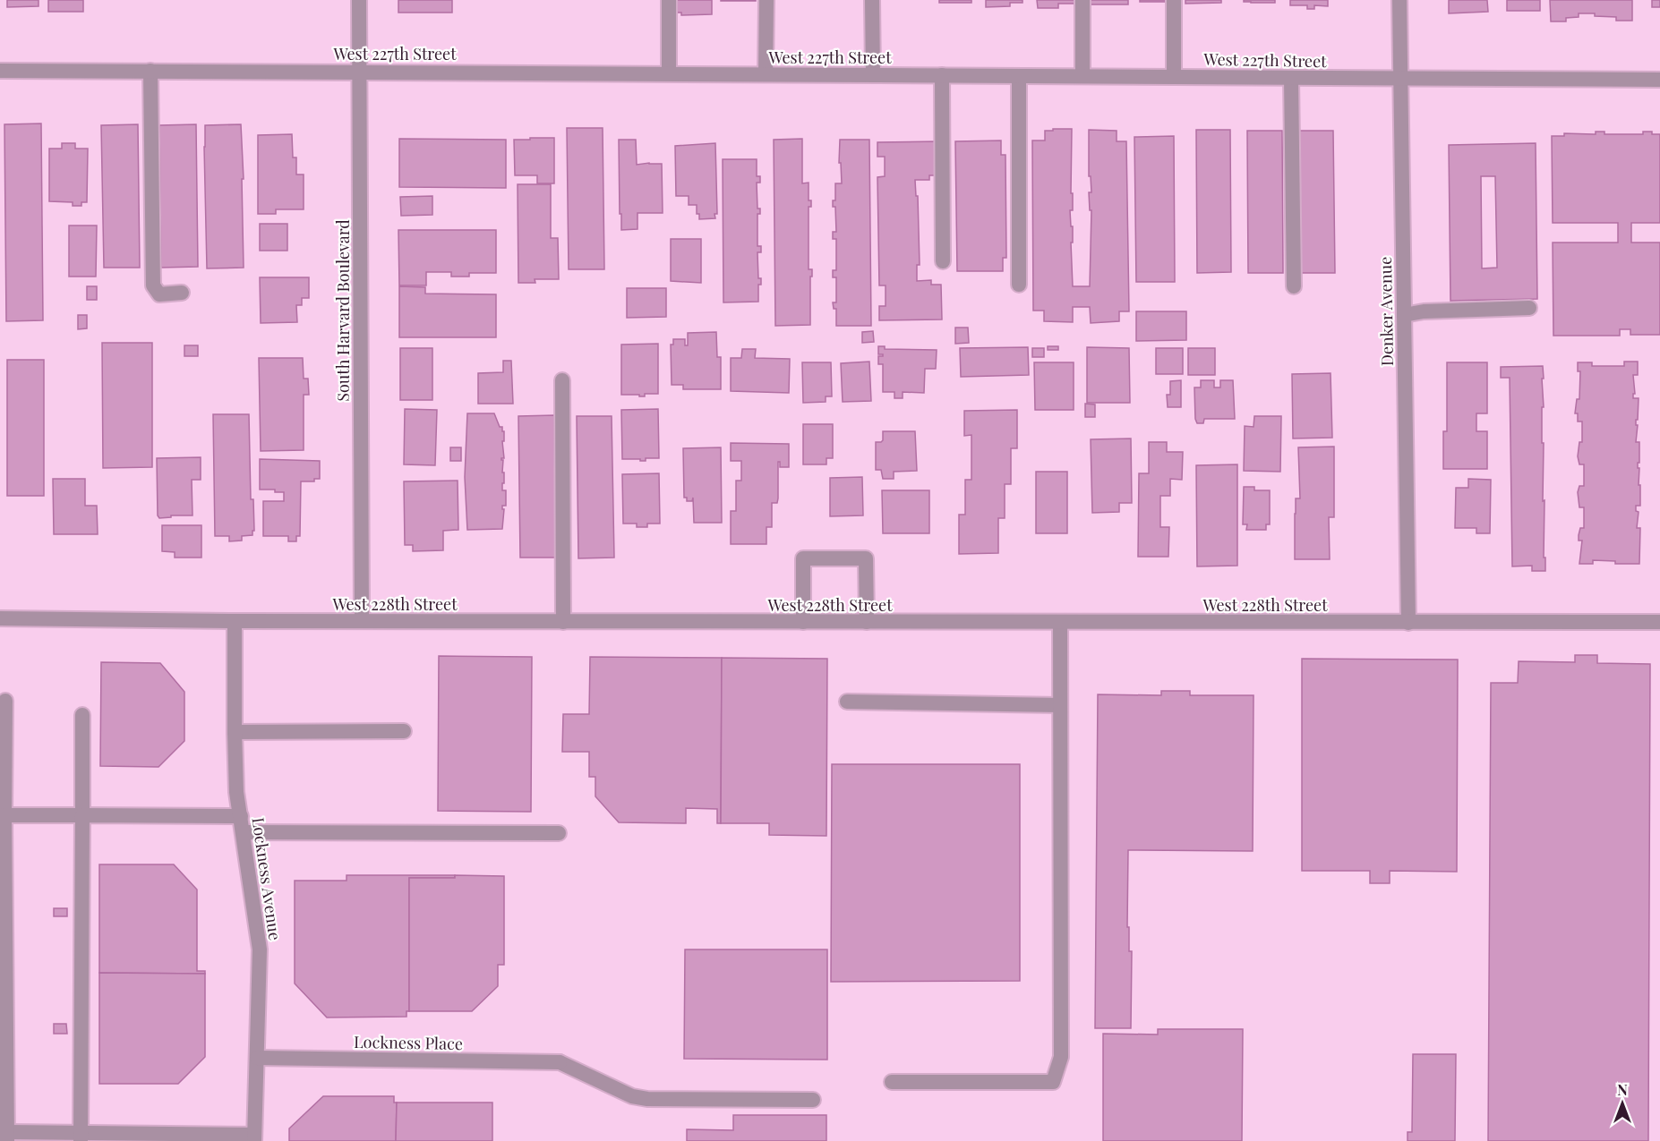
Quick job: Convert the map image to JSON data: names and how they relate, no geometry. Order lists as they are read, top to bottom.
{
  "streets": {
    "street": [
      "West 227th Street",
      "South Harvard Boulevard",
      "Denker Avenue",
      "West 228th Street",
      "Lockness Avenue",
      "Lockness Place"
    ]
  },
  "crossings": [
    ["West 227th Street", "South Harvard Boulevard"],
    ["West 227th Street", "Denker Avenue"],
    ["South Harvard Boulevard", "West 228th Street"],
    ["Denker Avenue", "West 228th Street"],
    ["West 228th Street", "Lockness Avenue"],
    ["Lockness Avenue", "Lockness Place"]
  ],
  "north": "top"
}
